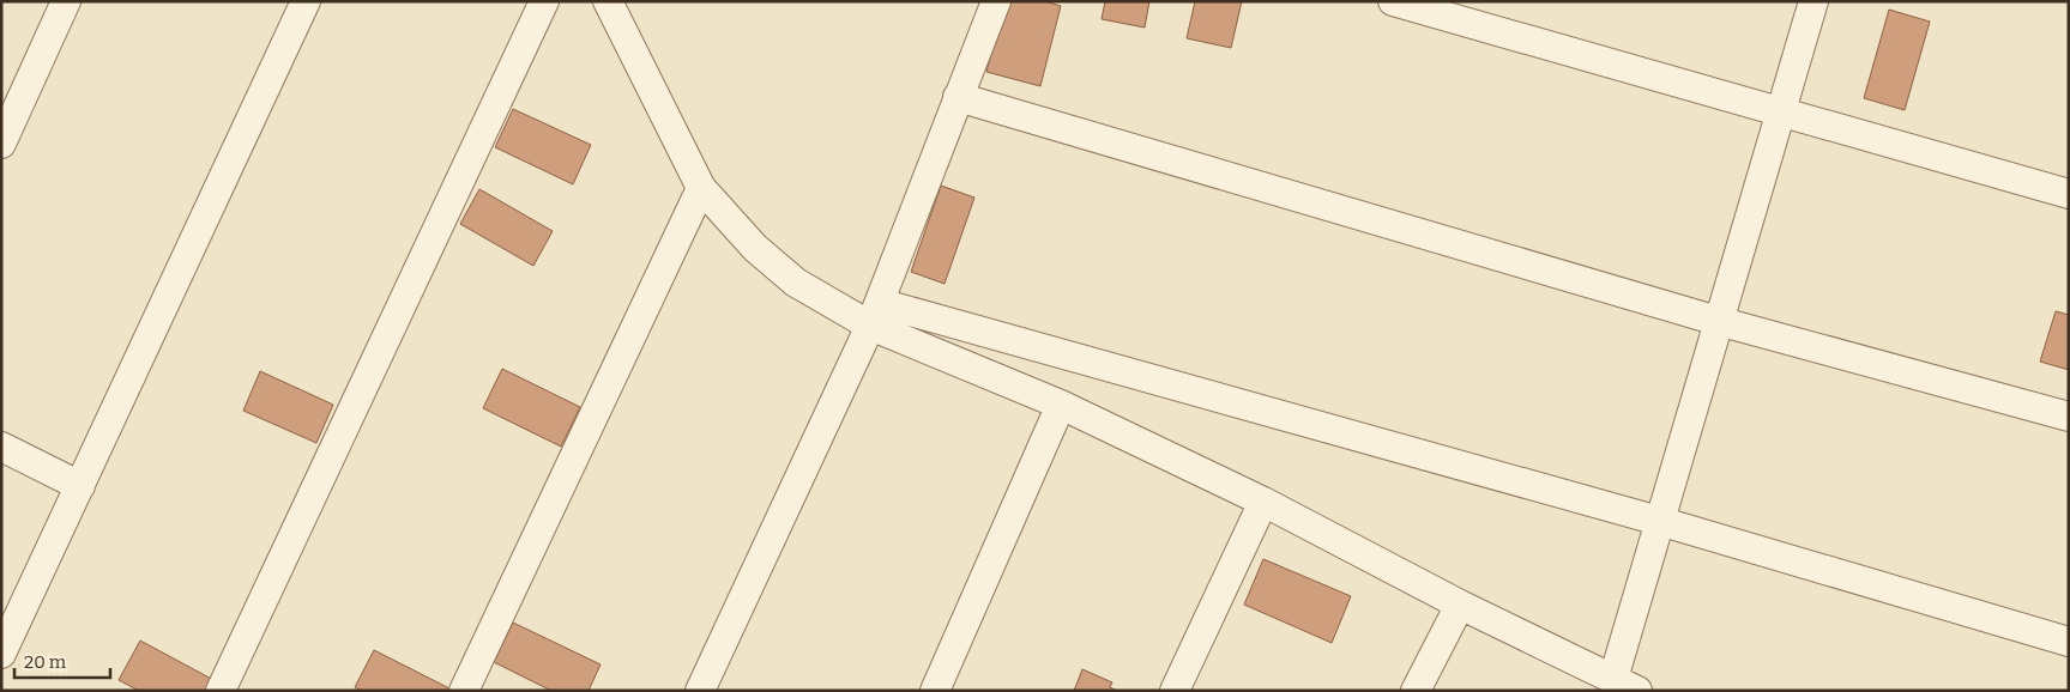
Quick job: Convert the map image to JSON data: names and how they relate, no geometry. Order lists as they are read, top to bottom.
{
  "scale_bar": "20 m"
}
